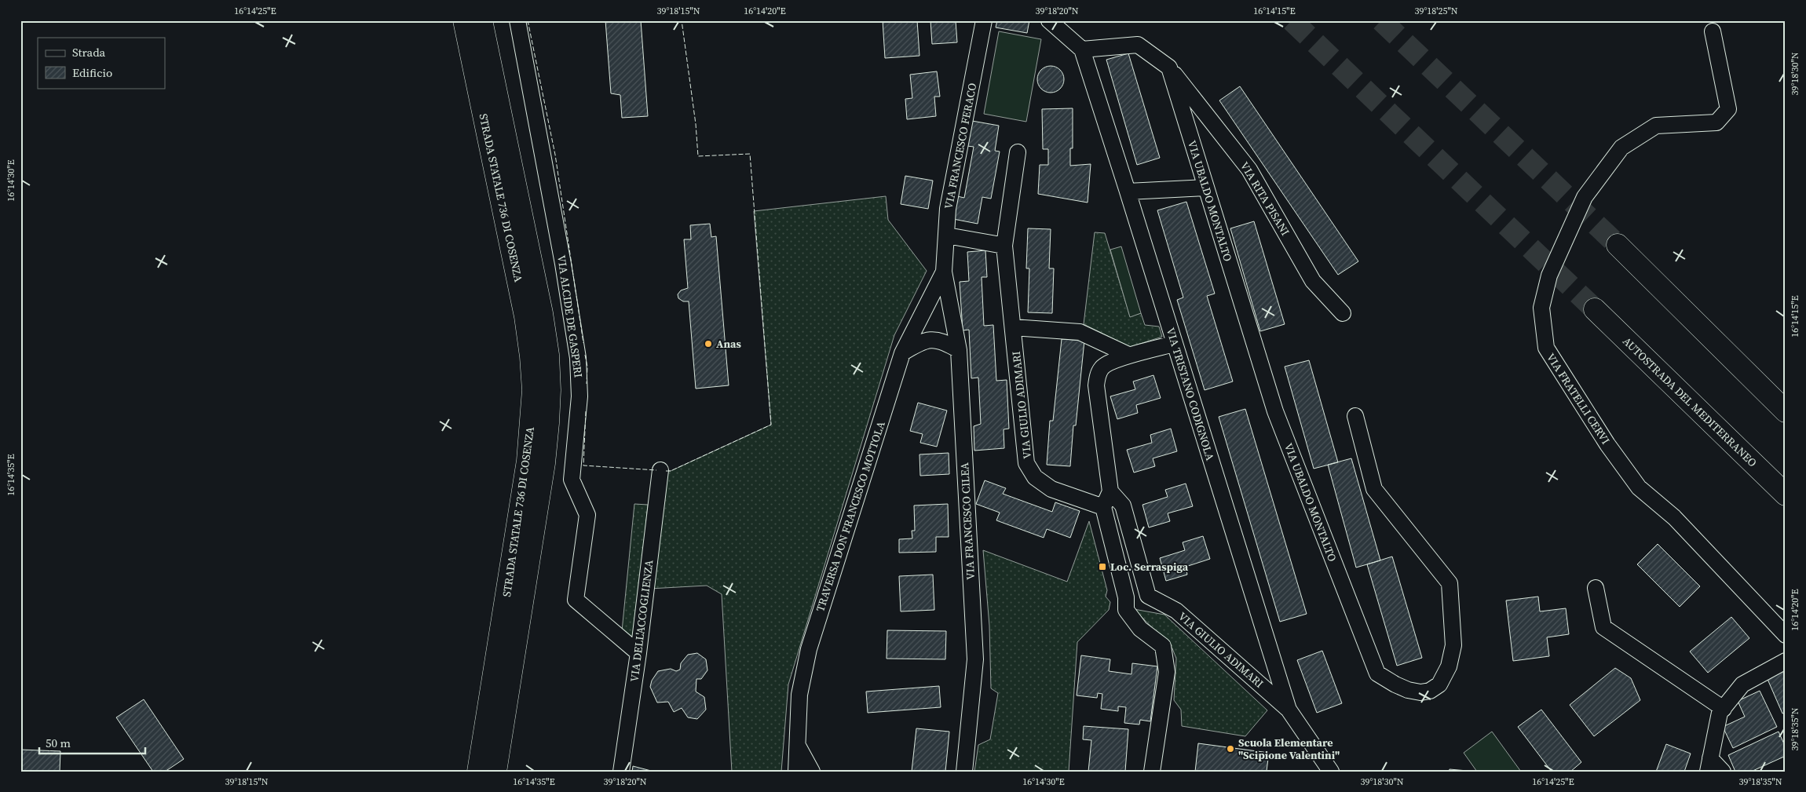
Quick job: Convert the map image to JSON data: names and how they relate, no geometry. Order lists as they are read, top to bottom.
{
  "streets": {
    "highway": ["STRADA STATALE 736 DI COSENZA", "AUTOSTRADA DEL MEDITERRANEO"],
    "street": [
      "VIA FRANCESCO FERACO",
      "VIA RITA PISANI",
      "VIA UBALDO MONTALTO",
      "VIA ALCIDE DE GASPERI",
      "VIA TRISTANO CODIGNOLA",
      "VIA FRATELLI CERVI",
      "VIA GIULIO ADIMARI",
      "TRAVERSA DON FRANCESCO MOTTOLA",
      "VIA FRANCESCO CILEA",
      "VIA DELL'ACCOGLIENZA"
    ]
  },
  "crossings": [
    ["VIA FRANCESCO FERACO", "TRAVERSA DON FRANCESCO MOTTOLA"],
    ["VIA FRANCESCO FERACO", "VIA FRANCESCO CILEA"],
    ["VIA RITA PISANI", "VIA UBALDO MONTALTO"],
    ["VIA ALCIDE DE GASPERI", "VIA DELL'ACCOGLIENZA"],
    ["VIA TRISTANO CODIGNOLA", "VIA GIULIO ADIMARI"],
    ["TRAVERSA DON FRANCESCO MOTTOLA", "VIA FRANCESCO CILEA"]
  ],
  "places": {
    "other": ["Anas", "Scuola Elementare \"Scipione Valentini\""],
    "transit": ["Loc. Serraspiga"]
  },
  "legend": ["Strada", "Edificio"],
  "scale_bar": "50 m",
  "coordinates": [
    "16°14'25\"E",
    "39°18'15\"N",
    "16°14'20\"E",
    "39°18'20\"N",
    "16°14'15\"E",
    "39°18'25\"N",
    "39°18'30\"N",
    "16°14'30\"E",
    "16°14'35\"E",
    "39°18'35\"N"
  ]
}
